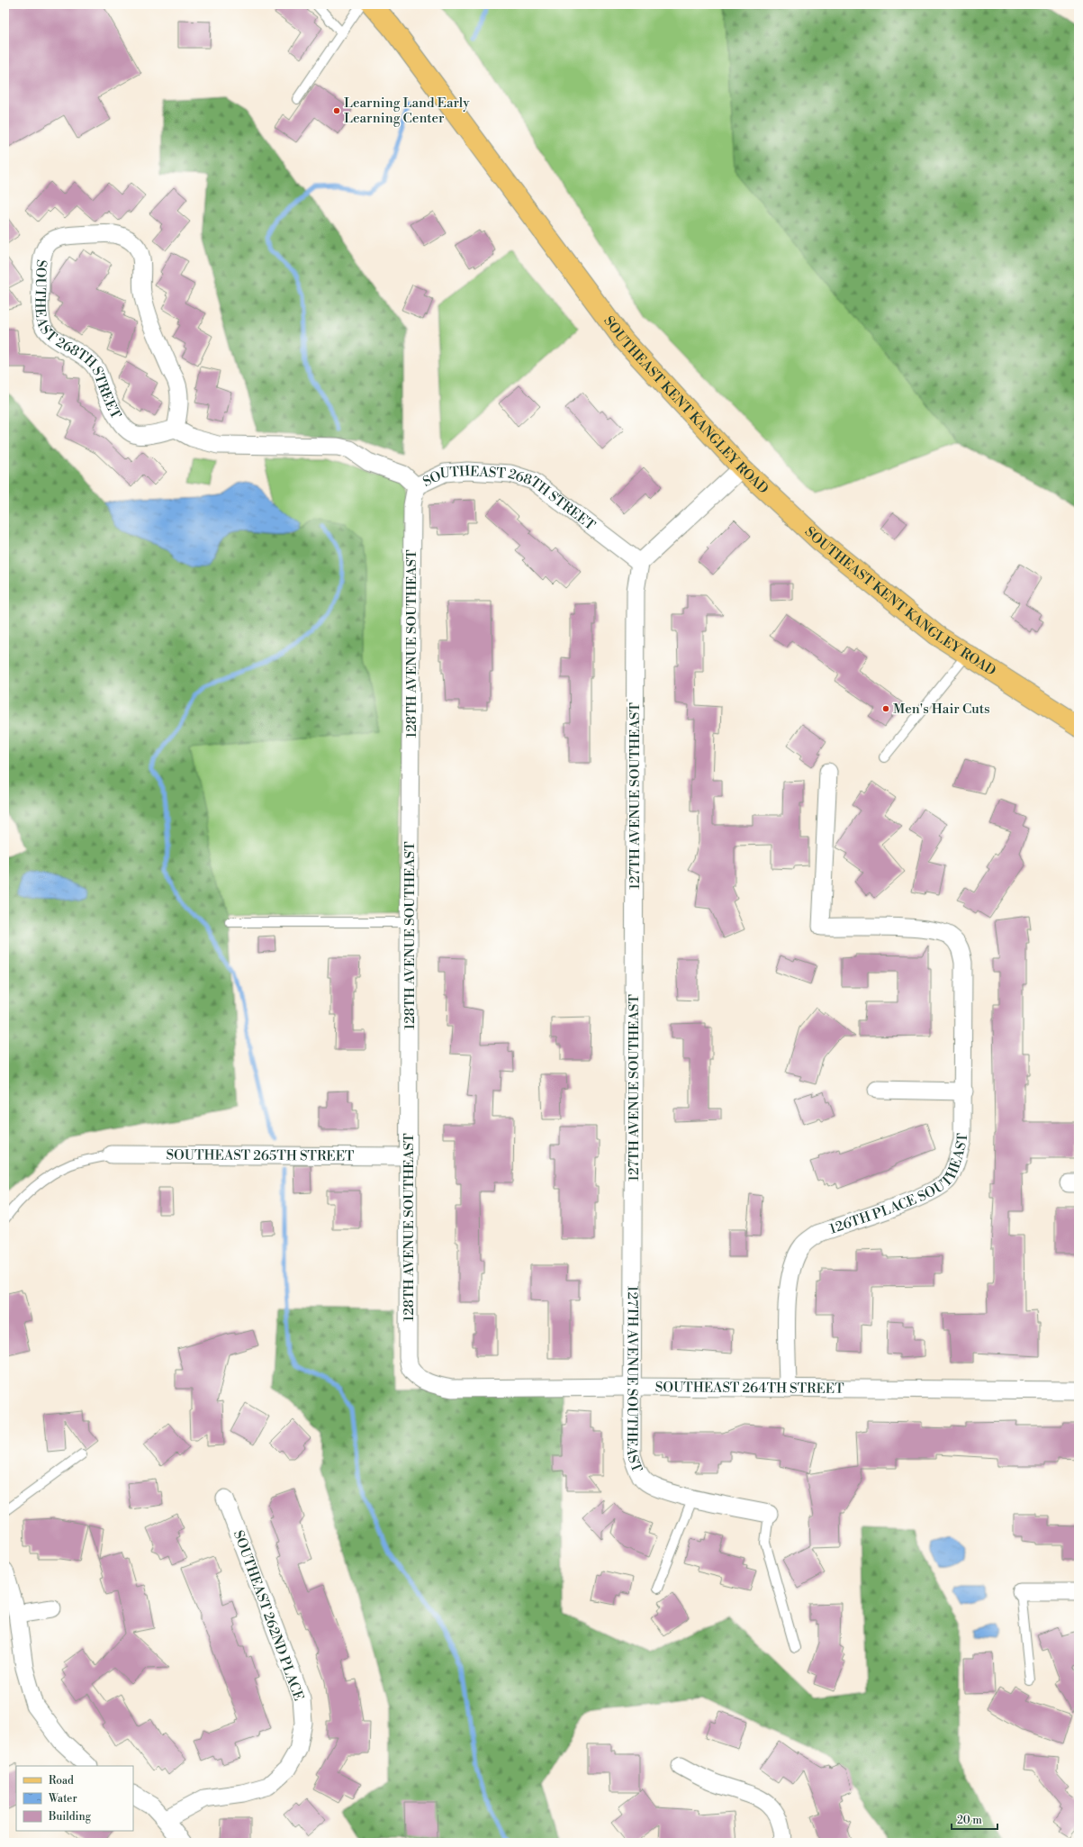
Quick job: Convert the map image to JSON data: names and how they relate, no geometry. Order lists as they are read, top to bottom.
{
  "streets": {
    "main road": ["SOUTHEAST KENT KANGLEY ROAD"],
    "street": [
      "SOUTHEAST 268TH STREET",
      "128TH AVENUE SOUTHEAST",
      "127TH AVENUE SOUTHEAST",
      "SOUTHEAST 265TH STREET",
      "126TH PLACE SOUTHEAST",
      "SOUTHEAST 264TH STREET",
      "SOUTHEAST 262ND PLACE"
    ]
  },
  "crossings": [
    ["SOUTHEAST 268TH STREET", "128TH AVENUE SOUTHEAST"],
    ["SOUTHEAST 268TH STREET", "127TH AVENUE SOUTHEAST"],
    ["128TH AVENUE SOUTHEAST", "SOUTHEAST 265TH STREET"],
    ["128TH AVENUE SOUTHEAST", "SOUTHEAST 264TH STREET"],
    ["127TH AVENUE SOUTHEAST", "SOUTHEAST 264TH STREET"],
    ["126TH PLACE SOUTHEAST", "SOUTHEAST 264TH STREET"]
  ],
  "places": ["Learning Land Early Learning Center", "Men's Hair Cuts"],
  "legend": ["Road", "Water", "Building"],
  "scale_bar": "20 m"
}
